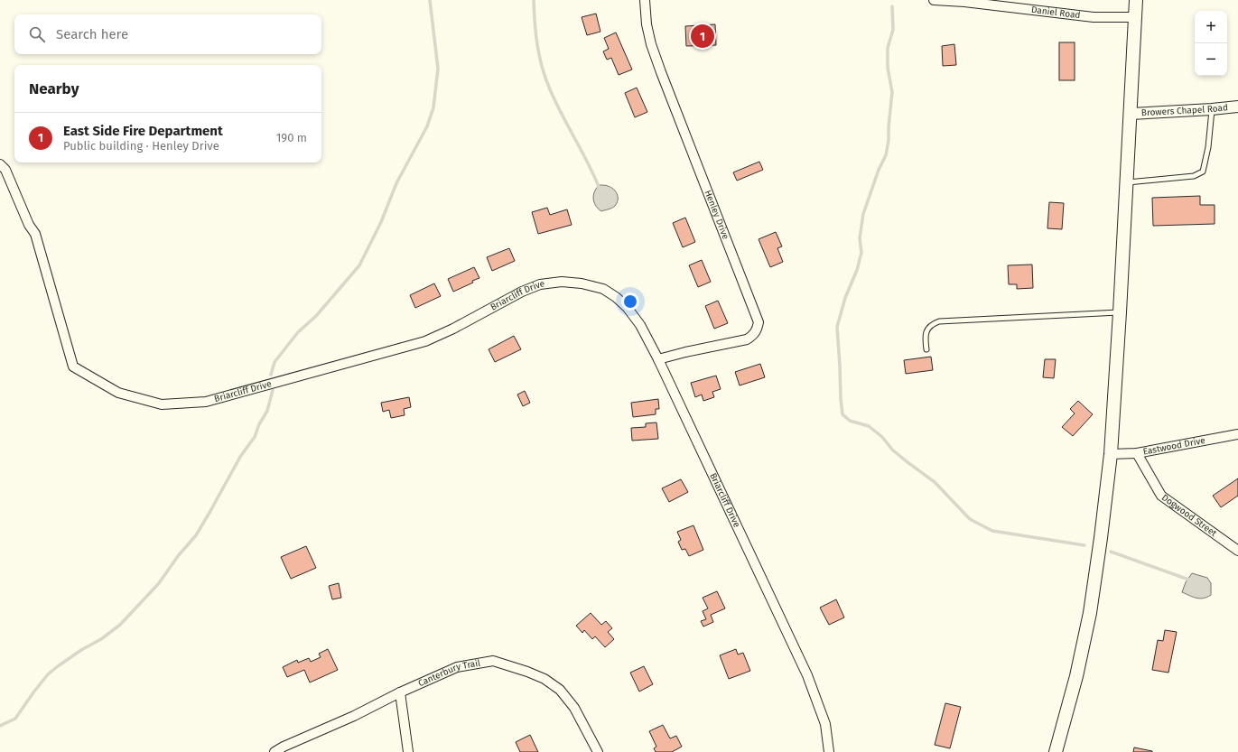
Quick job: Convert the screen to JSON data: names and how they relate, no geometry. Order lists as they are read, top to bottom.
{
  "streets": {
    "street": [
      "Daniel Road",
      "Browers Chapel Road",
      "Henley Drive",
      "Briarcliff Drive",
      "Eastwood Drive",
      "Dogwood Street",
      "Canterbury Trail"
    ]
  },
  "crossings": [
    ["Henley Drive", "Briarcliff Drive"],
    ["Eastwood Drive", "Dogwood Street"]
  ],
  "page": {
    "map_buttons": ["+", "−"],
    "search": "Search here",
    "pins": "1",
    "heading": "Nearby",
    "list": [
      {
        "mark": "1",
        "name": "East Side Fire Department",
        "note": "Public building · Henley Drive",
        "value": "190 m"
      }
    ]
  }
}
